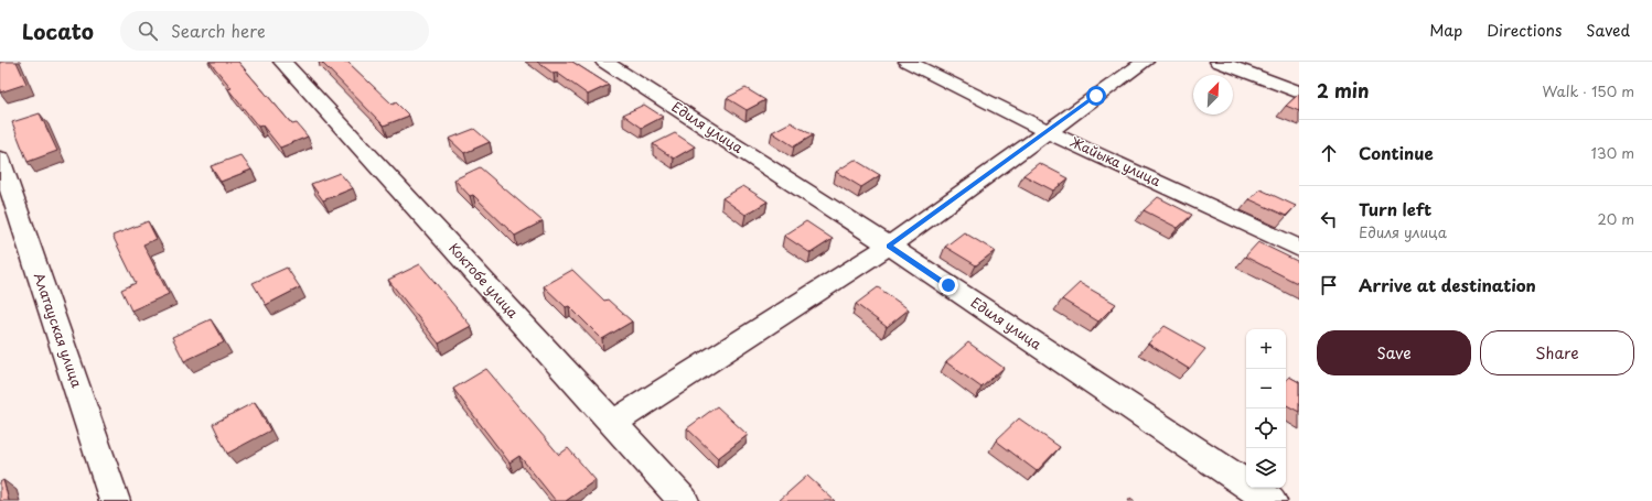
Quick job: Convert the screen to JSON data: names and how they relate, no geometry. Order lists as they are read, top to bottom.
{
  "streets": {
    "street": [
      "Едиля улица",
      "Жайыка улица",
      "Коктобе улица",
      "Алатауская улица"
    ]
  },
  "north": "top right",
  "page": {
    "header": "Locato",
    "search": "Search here",
    "nav": ["Map", "Directions", "Saved"],
    "heading": ["2 min", "Walk · 150 m"],
    "list": [
      ["Continue", "130 m"],
      ["Turn left", "Едиля улица", "20 m"],
      "Arrive at destination"
    ],
    "buttons": ["Save", "Share"],
    "map_buttons": ["+", "−"]
  }
}
